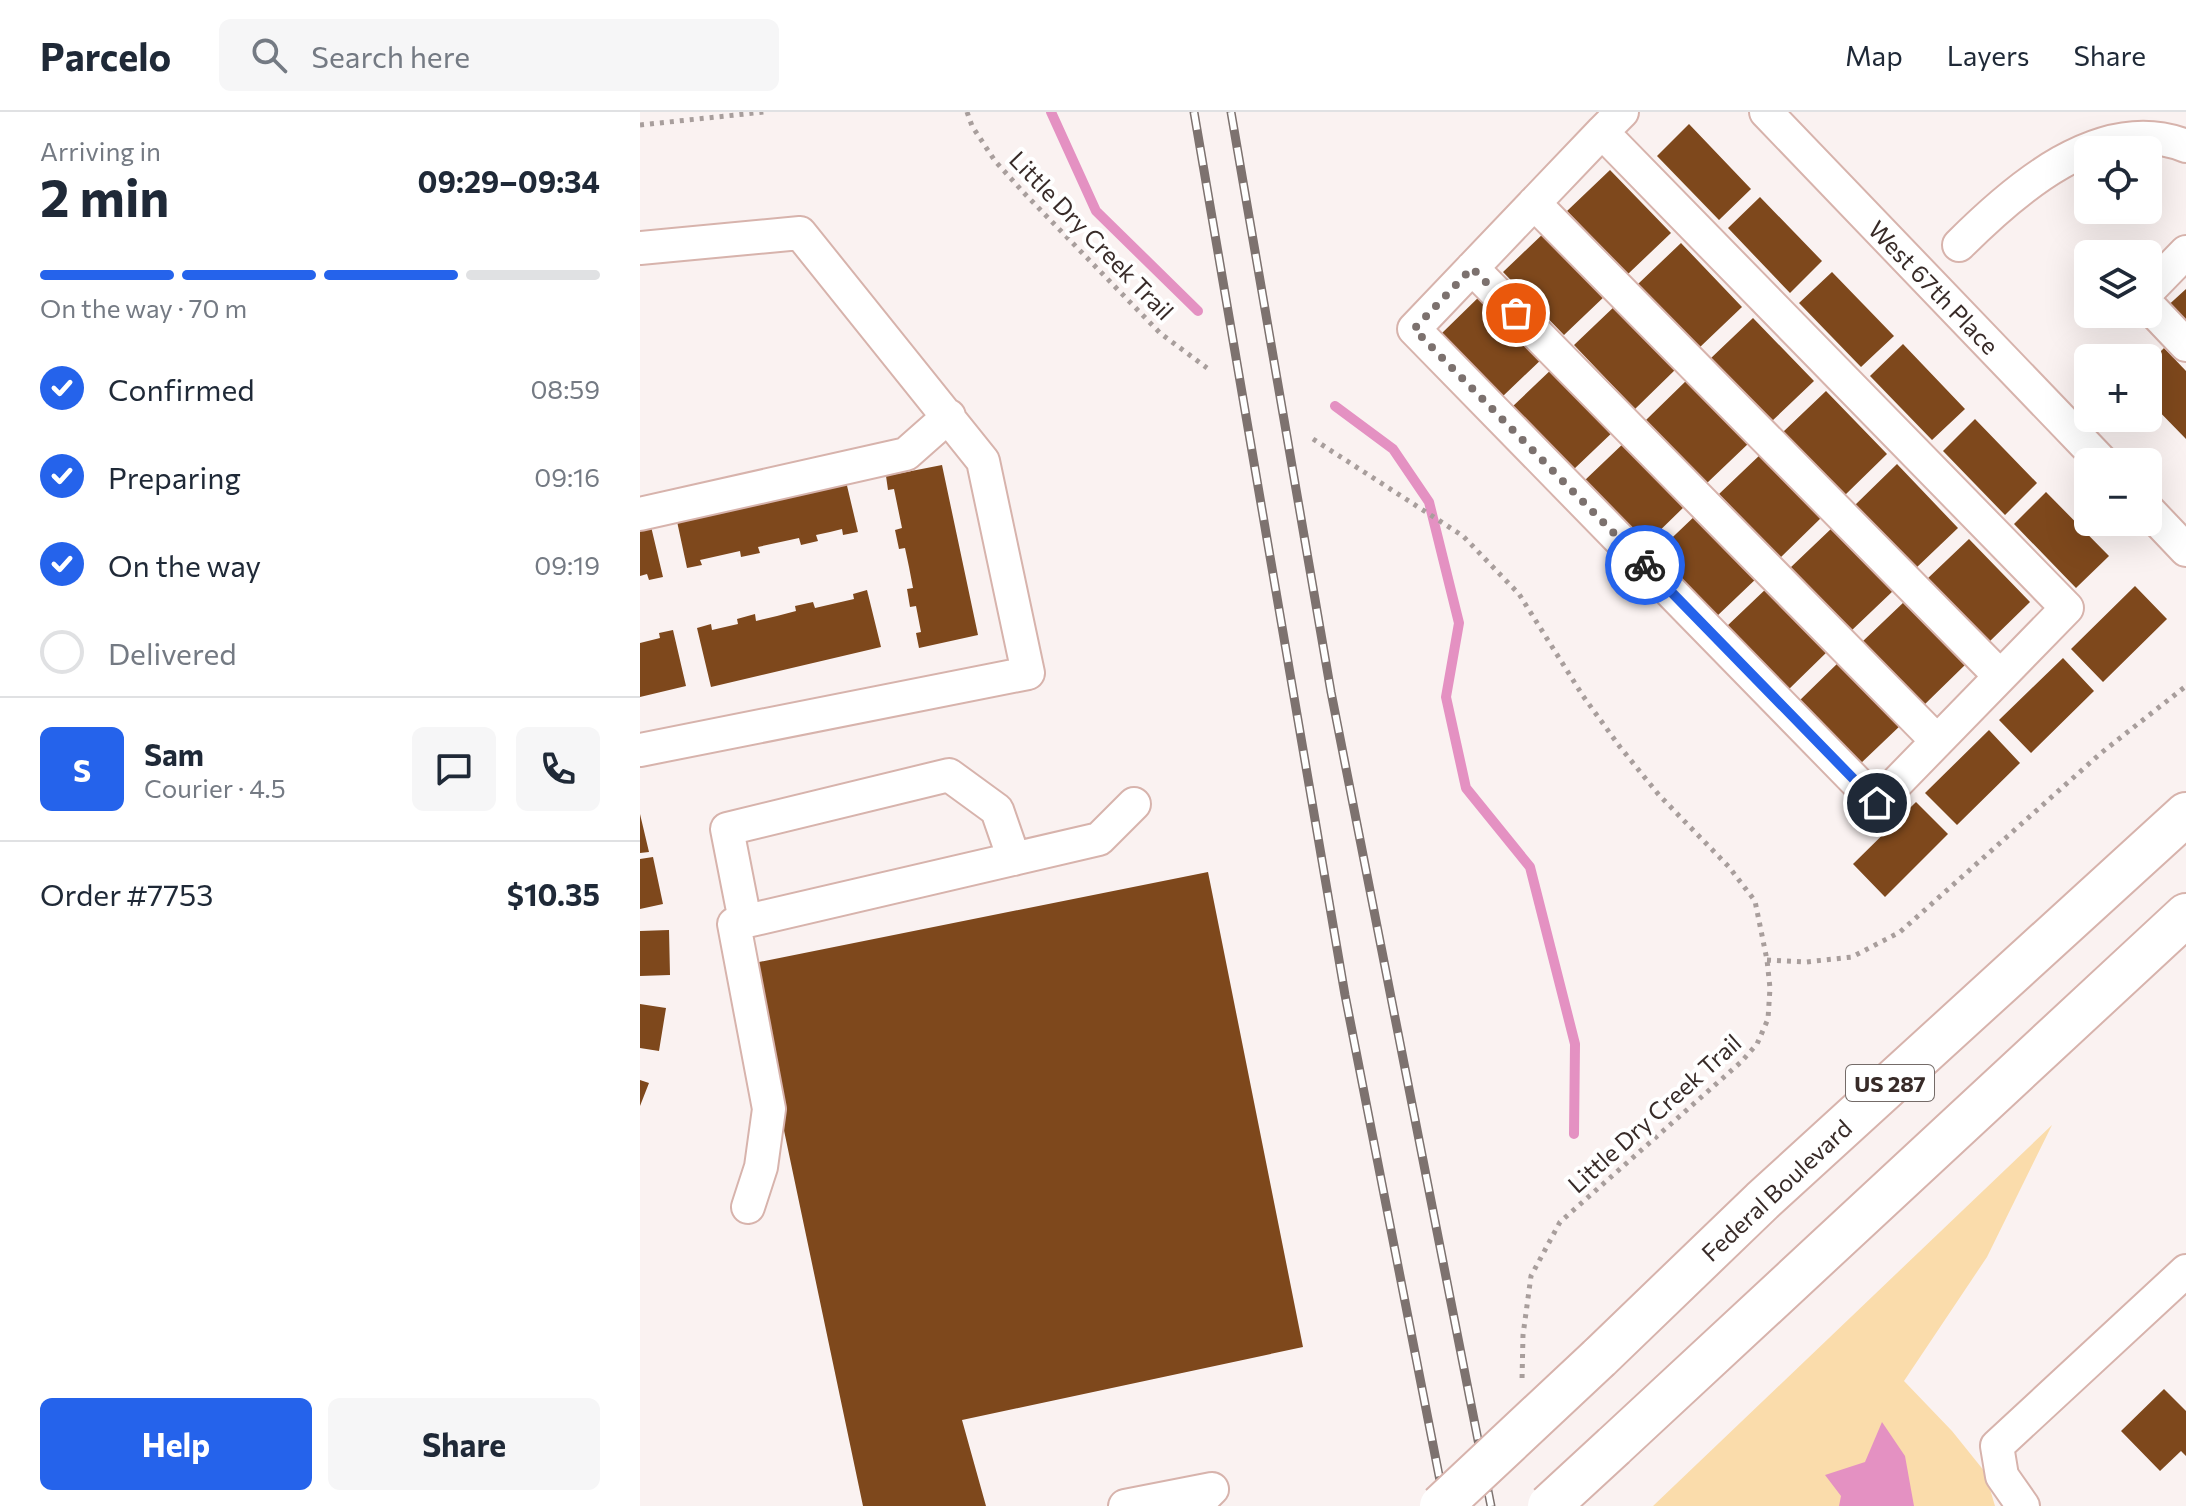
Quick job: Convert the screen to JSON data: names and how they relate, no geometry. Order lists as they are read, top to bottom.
{
  "streets": {
    "main road": ["US 287", "Federal Boulevard"],
    "street": ["West 67th Place"],
    "path": ["Little Dry Creek Trail"]
  },
  "page": {
    "header": "Parcelo",
    "search": "Search here",
    "nav": ["Map", "Layers", "Share"],
    "heading": ["2 min", "Arriving in", "09:29–09:34"],
    "panel": [
      "Sam",
      "Courier · 4.5",
      "Order #7753",
      "$10.35"
    ],
    "map_buttons": ["+", "−"],
    "bar": "On the way · 70 m",
    "list": [
      ["Confirmed", "08:59"],
      ["Preparing", "09:16"],
      ["On the way", "09:19"],
      "Delivered"
    ],
    "round": "S",
    "buttons": ["Help", "Share"]
  }
}
